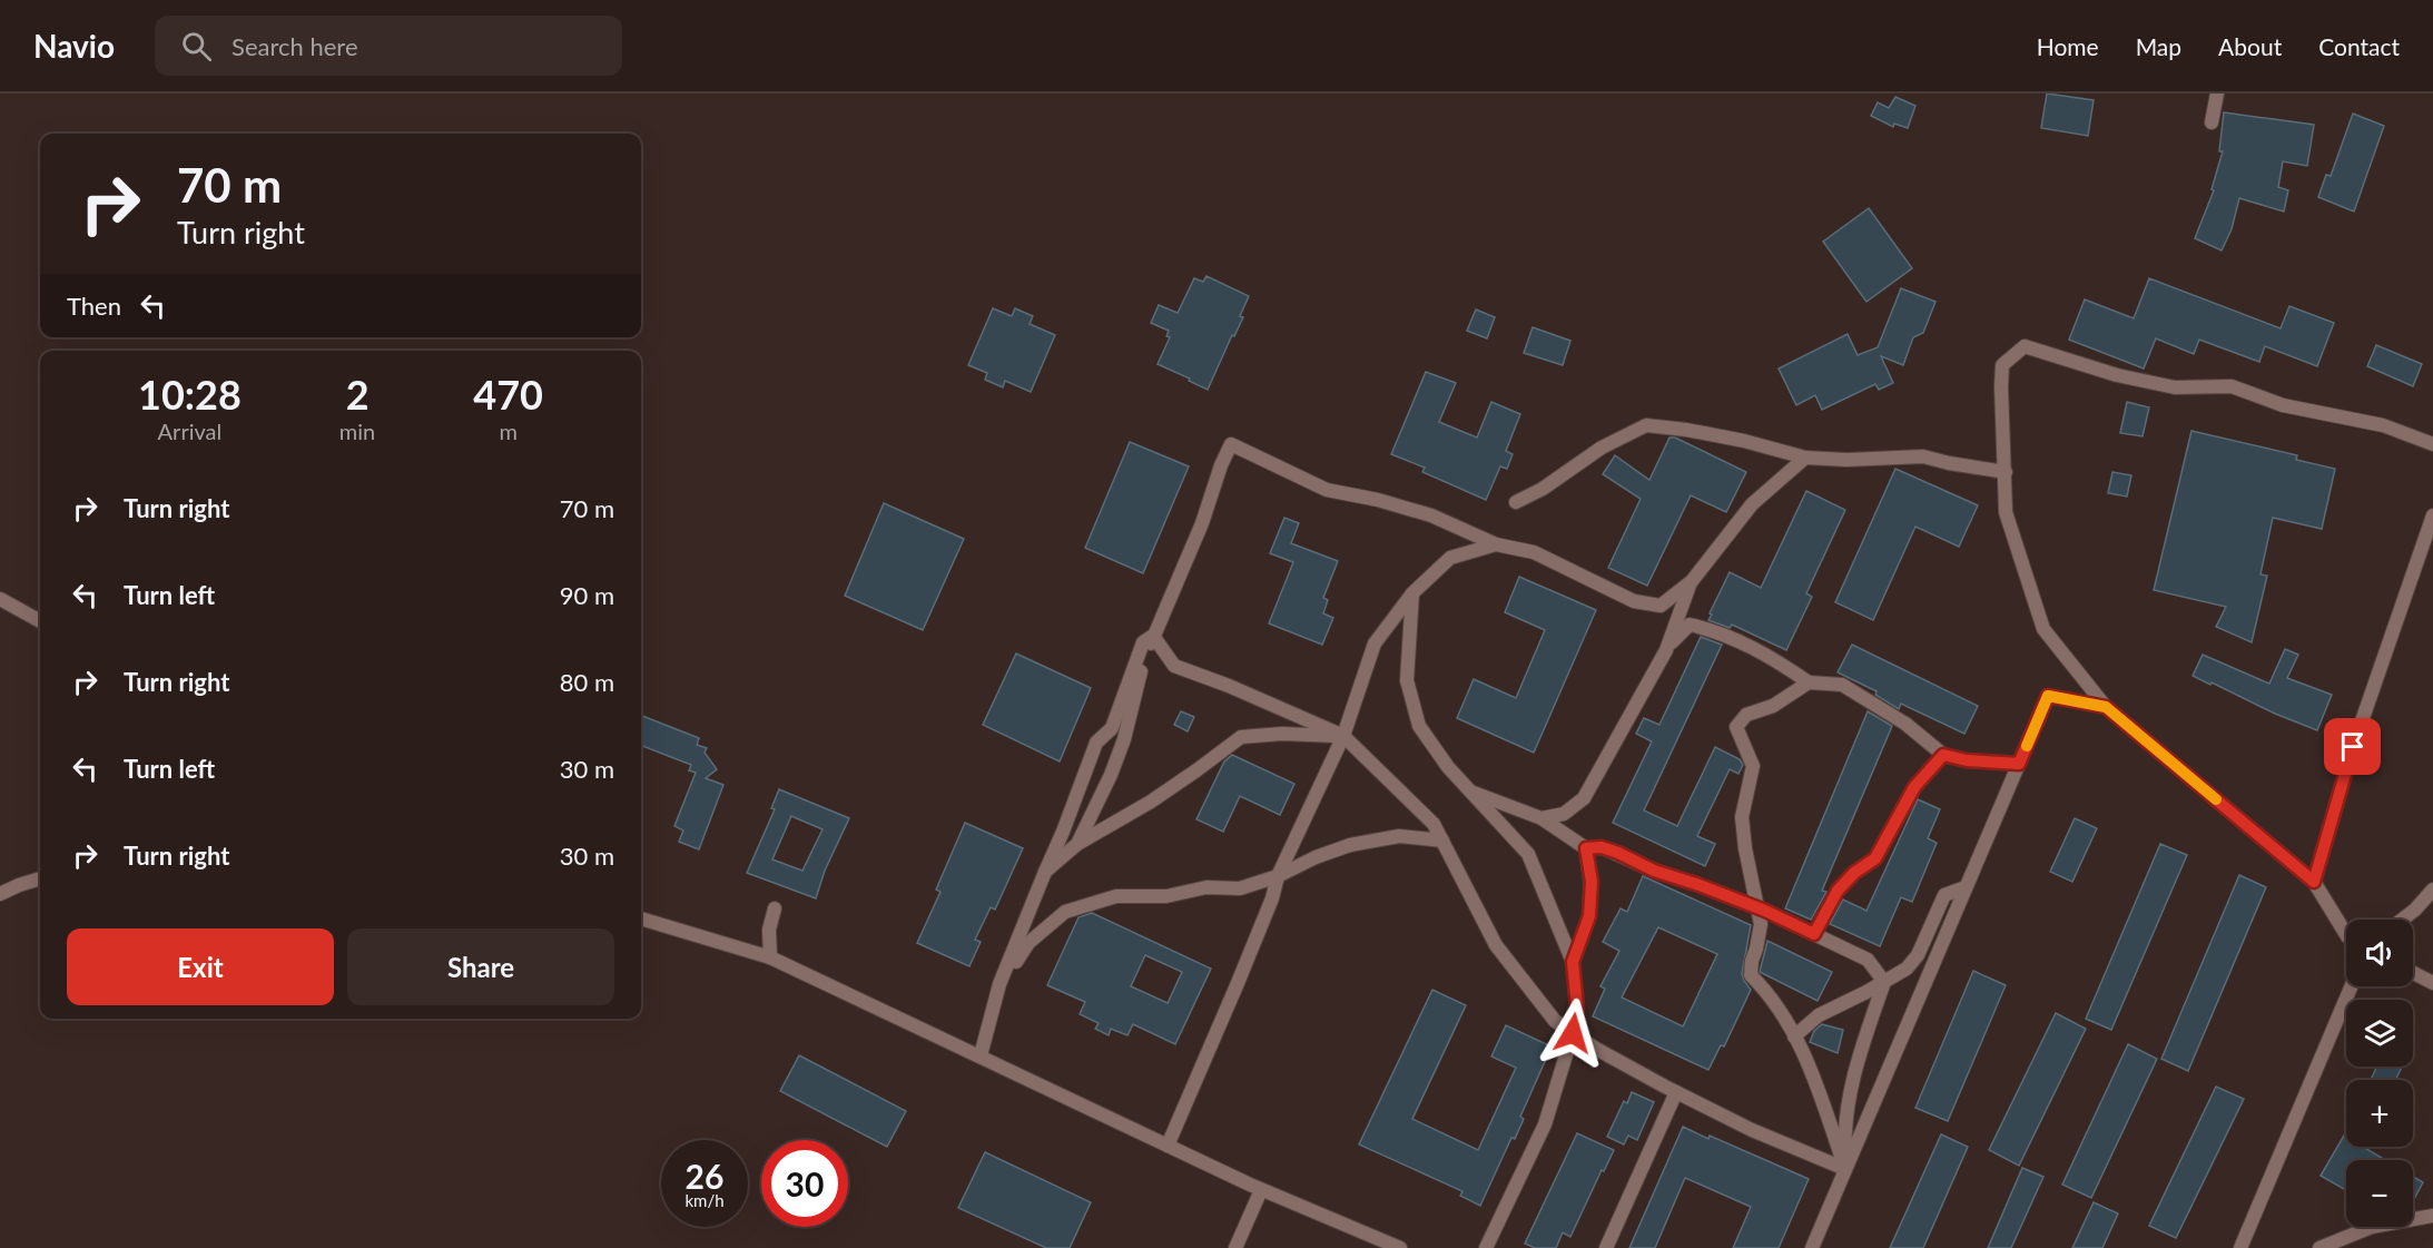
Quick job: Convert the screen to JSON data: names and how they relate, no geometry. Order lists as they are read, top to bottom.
{
  "page": {
    "header": "Navio",
    "search": "Search here",
    "nav": [
      "Home",
      "Map",
      "About",
      "Contact"
    ],
    "turn": ["70 m", "Turn right"],
    "then": "Then",
    "eta": [
      "10:28",
      "Arrival",
      "2",
      "min",
      "470",
      "m"
    ],
    "list": [
      {
        "name": "Turn right",
        "value": "70 m"
      },
      {
        "name": "Turn left",
        "value": "90 m"
      },
      {
        "name": "Turn right",
        "value": "80 m"
      },
      {
        "name": "Turn left",
        "value": "30 m"
      },
      {
        "name": "Turn right",
        "value": "30 m"
      }
    ],
    "buttons": ["Exit", "Share"],
    "map_buttons": ["+", "−"],
    "speed": "26 km/h",
    "limit": "30"
  }
}
